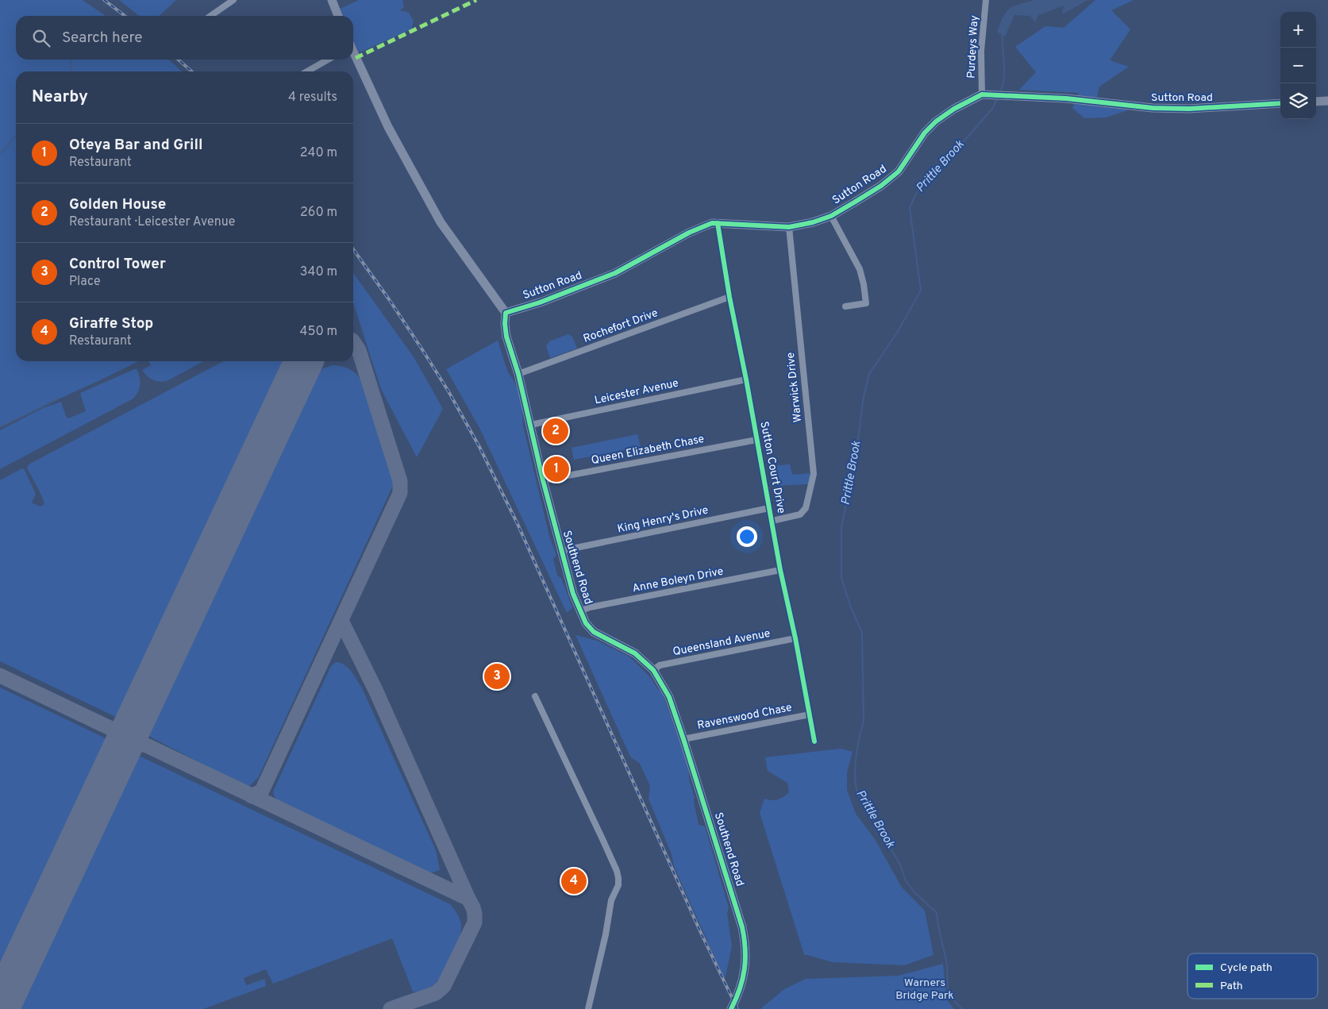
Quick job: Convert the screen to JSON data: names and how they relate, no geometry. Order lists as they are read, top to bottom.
{
  "streets": {
    "street": [
      "Purdeys Way",
      "Sutton Road",
      "Rochefort Drive",
      "Warwick Drive",
      "Leicester Avenue",
      "Queen Elizabeth Chase",
      "Sutton Court Drive",
      "King Henry's Drive",
      "Southend Road",
      "Anne Boleyn Drive",
      "Queensland Avenue",
      "Ravenswood Chase"
    ]
  },
  "crossings": [
    ["Purdeys Way", "Sutton Road"],
    ["Sutton Road", "Warwick Drive"],
    ["Sutton Road", "Sutton Court Drive"],
    ["Sutton Road", "Southend Road"],
    ["Rochefort Drive", "Sutton Court Drive"],
    ["Rochefort Drive", "Southend Road"],
    ["Warwick Drive", "Sutton Court Drive"],
    ["Leicester Avenue", "Sutton Court Drive"],
    ["Leicester Avenue", "Southend Road"],
    ["Queen Elizabeth Chase", "Sutton Court Drive"],
    ["Queen Elizabeth Chase", "Southend Road"],
    ["Sutton Court Drive", "King Henry's Drive"],
    ["Sutton Court Drive", "Anne Boleyn Drive"],
    ["Sutton Court Drive", "Queensland Avenue"],
    ["Sutton Court Drive", "Ravenswood Chase"],
    ["King Henry's Drive", "Southend Road"],
    ["Southend Road", "Anne Boleyn Drive"],
    ["Southend Road", "Queensland Avenue"],
    ["Southend Road", "Ravenswood Chase"]
  ],
  "water": ["Prittle Brook"],
  "parks": ["Warners Bridge Park"],
  "legend": ["Cycle path", "Path"],
  "page": {
    "map_buttons": ["+", "−"],
    "search": "Search here",
    "heading": ["Nearby", "4 results"],
    "list": [
      {
        "mark": "1",
        "name": "Oteya Bar and Grill",
        "note": "Restaurant",
        "value": "240 m"
      },
      {
        "mark": "2",
        "name": "Golden House",
        "note": "Restaurant · Leicester Avenue",
        "value": "260 m"
      },
      {
        "mark": "3",
        "name": "Control Tower",
        "note": "Place",
        "value": "340 m"
      },
      {
        "mark": "4",
        "name": "Giraffe Stop",
        "note": "Restaurant",
        "value": "450 m"
      }
    ],
    "pins": [
      "2",
      "1",
      "3",
      "4"
    ]
  }
}
